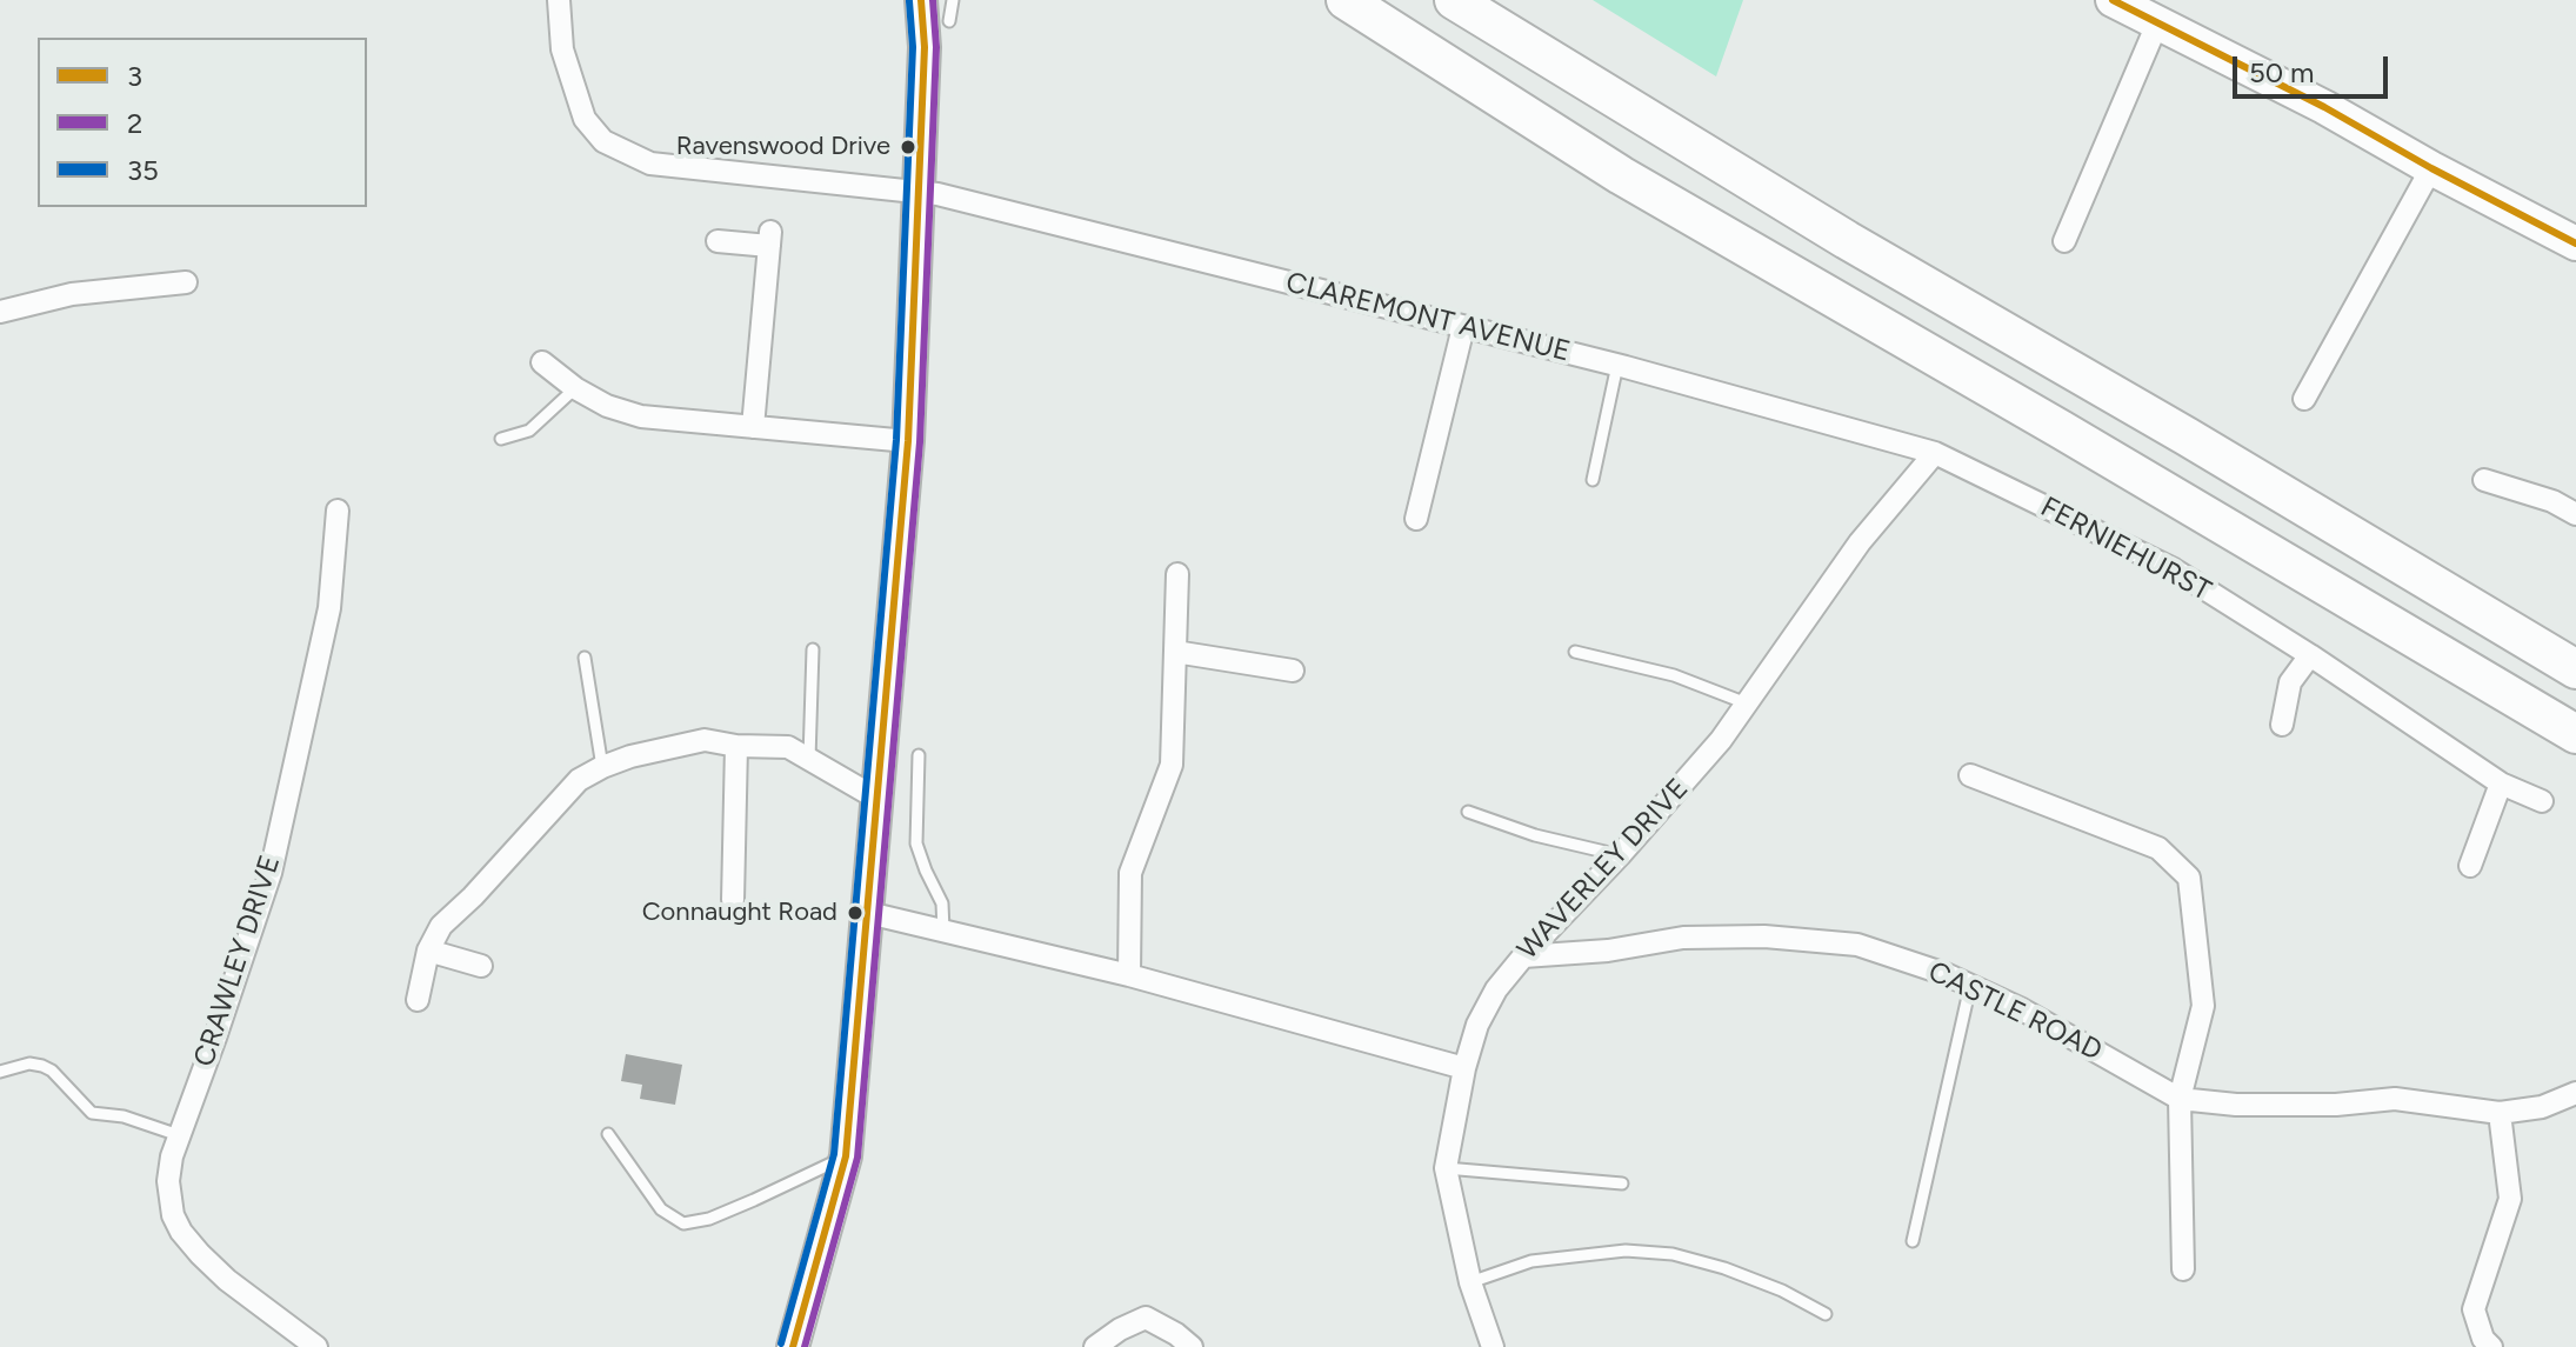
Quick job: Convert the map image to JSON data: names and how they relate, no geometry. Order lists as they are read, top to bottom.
{
  "streets": {
    "street": [
      "CLAREMONT AVENUE",
      "FERNIEHURST",
      "WAVERLEY DRIVE",
      "CRAWLEY DRIVE",
      "CASTLE ROAD"
    ]
  },
  "crossings": [
    ["CLAREMONT AVENUE", "FERNIEHURST"],
    ["CLAREMONT AVENUE", "WAVERLEY DRIVE"],
    ["FERNIEHURST", "WAVERLEY DRIVE"],
    ["WAVERLEY DRIVE", "CASTLE ROAD"]
  ],
  "places": ["Ravenswood Drive", "Connaught Road"],
  "lines": ["transit line 3", "transit line 2", "transit line 35"],
  "legend": ["3", "2", "35"],
  "scale_bar": "50 m"
}
